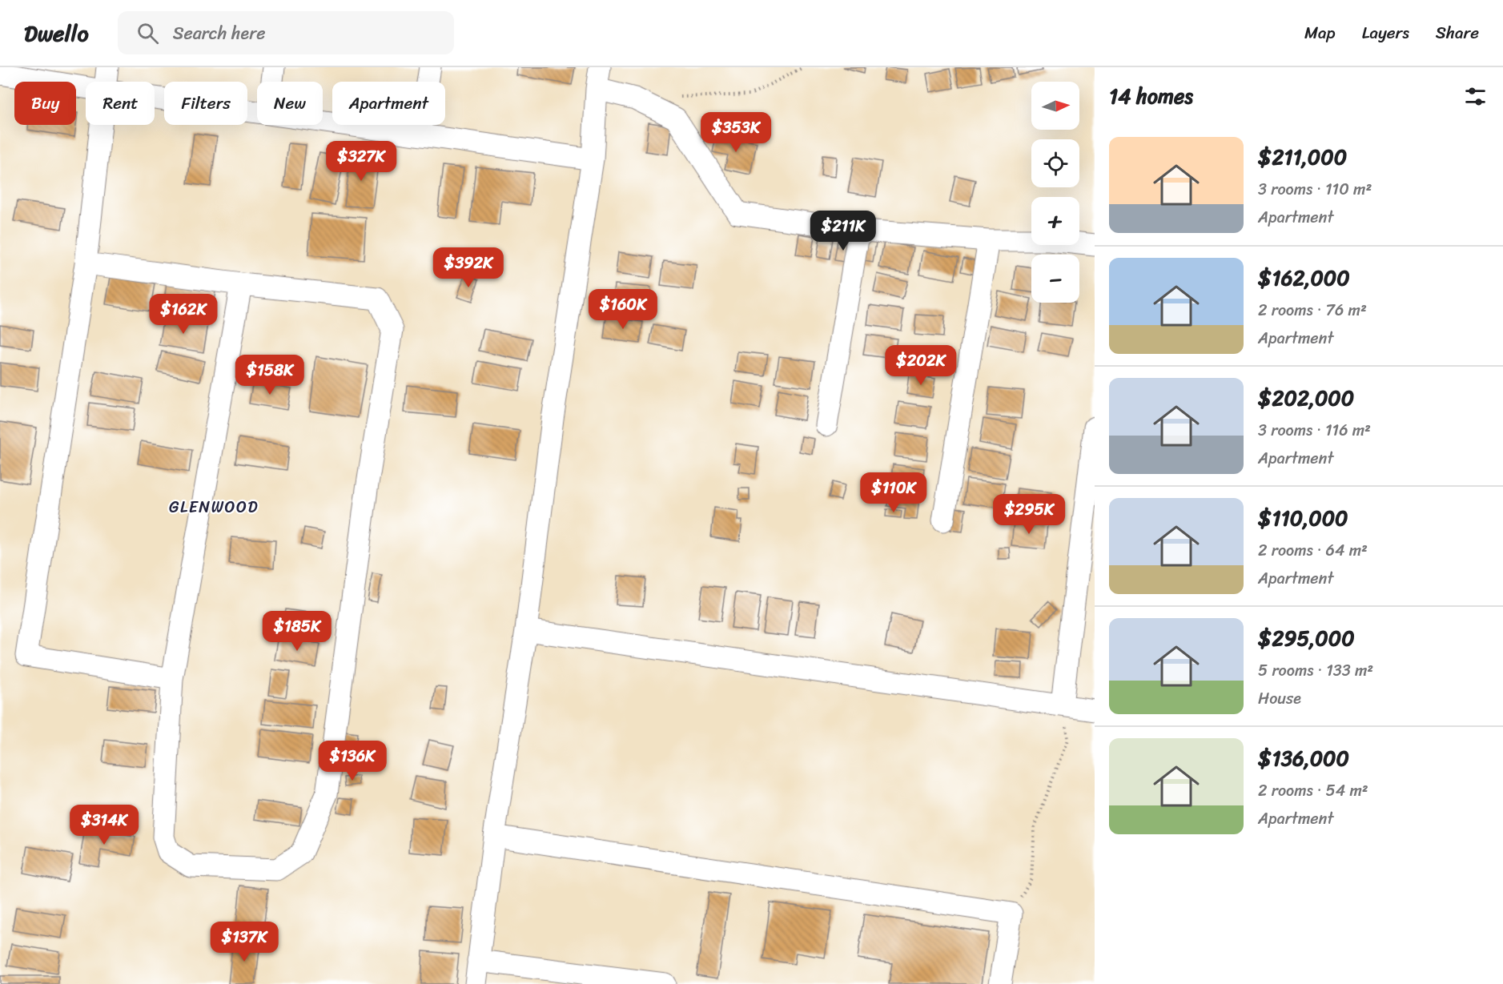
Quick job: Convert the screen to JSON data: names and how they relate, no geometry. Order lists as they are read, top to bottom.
{
  "districts": ["GLENWOOD"],
  "north": "right",
  "page": {
    "header": "Dwello",
    "search": "Search here",
    "nav": ["Map", "Layers", "Share"],
    "heading": "14 homes",
    "map_buttons": ["+", "−"],
    "chip": [
      "Buy",
      "Rent",
      "Filters",
      "New",
      "Apartment"
    ],
    "price": [
      "$353K",
      "$327K",
      "$211K",
      "$392K",
      "$160K",
      "$162K",
      "$202K",
      "$158K",
      "$110K",
      "$295K",
      "$185K",
      "$136K",
      "$314K",
      "$137K"
    ],
    "list": [
      {
        "name": "$211,000",
        "note": "3 rooms · 110 m² · Apartment"
      },
      {
        "name": "$162,000",
        "note": "2 rooms · 76 m² · Apartment"
      },
      {
        "name": "$202,000",
        "note": "3 rooms · 116 m² · Apartment"
      },
      {
        "name": "$110,000",
        "note": "2 rooms · 64 m² · Apartment"
      },
      {
        "name": "$295,000",
        "note": "5 rooms · 133 m² · House"
      },
      {
        "name": "$136,000",
        "note": "2 rooms · 54 m² · Apartment"
      }
    ]
  }
}
